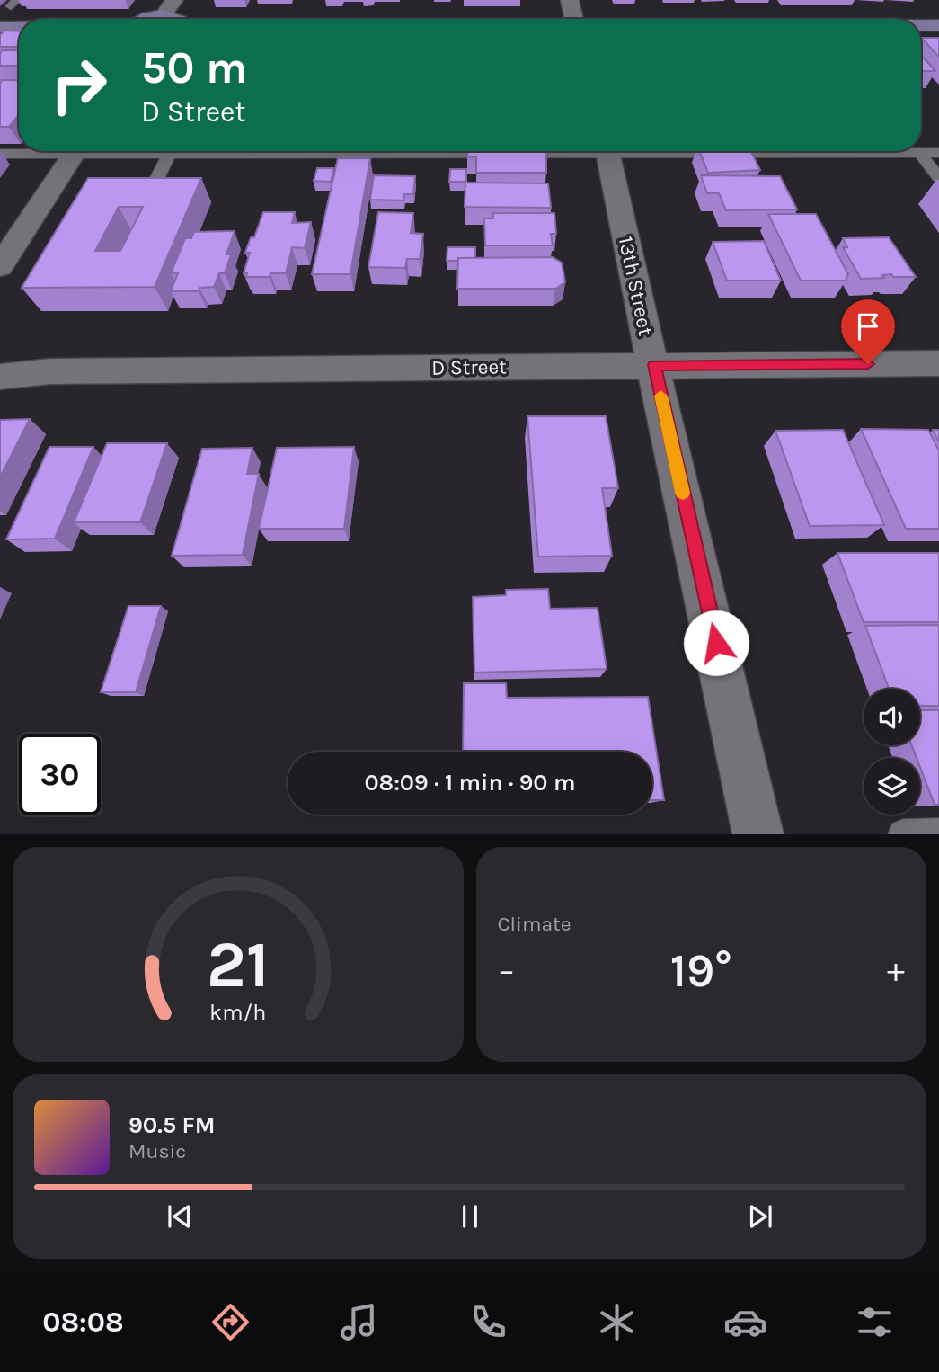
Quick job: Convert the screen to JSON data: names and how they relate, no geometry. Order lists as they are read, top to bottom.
{
  "streets": {
    "street": ["13th Street", "D Street"]
  },
  "crossings": [
    ["13th Street", "D Street"]
  ],
  "page": {
    "turn": ["50 m", "D Street"],
    "limit": "30",
    "trip": "08:09 · 1 min · 90 m",
    "tile": "Climate",
    "heat": ["−", "19°", "+"],
    "song": ["90.5 FM", "Music"],
    "tabs": "08:08",
    "gauge": ["21", "km/h"]
  }
}
